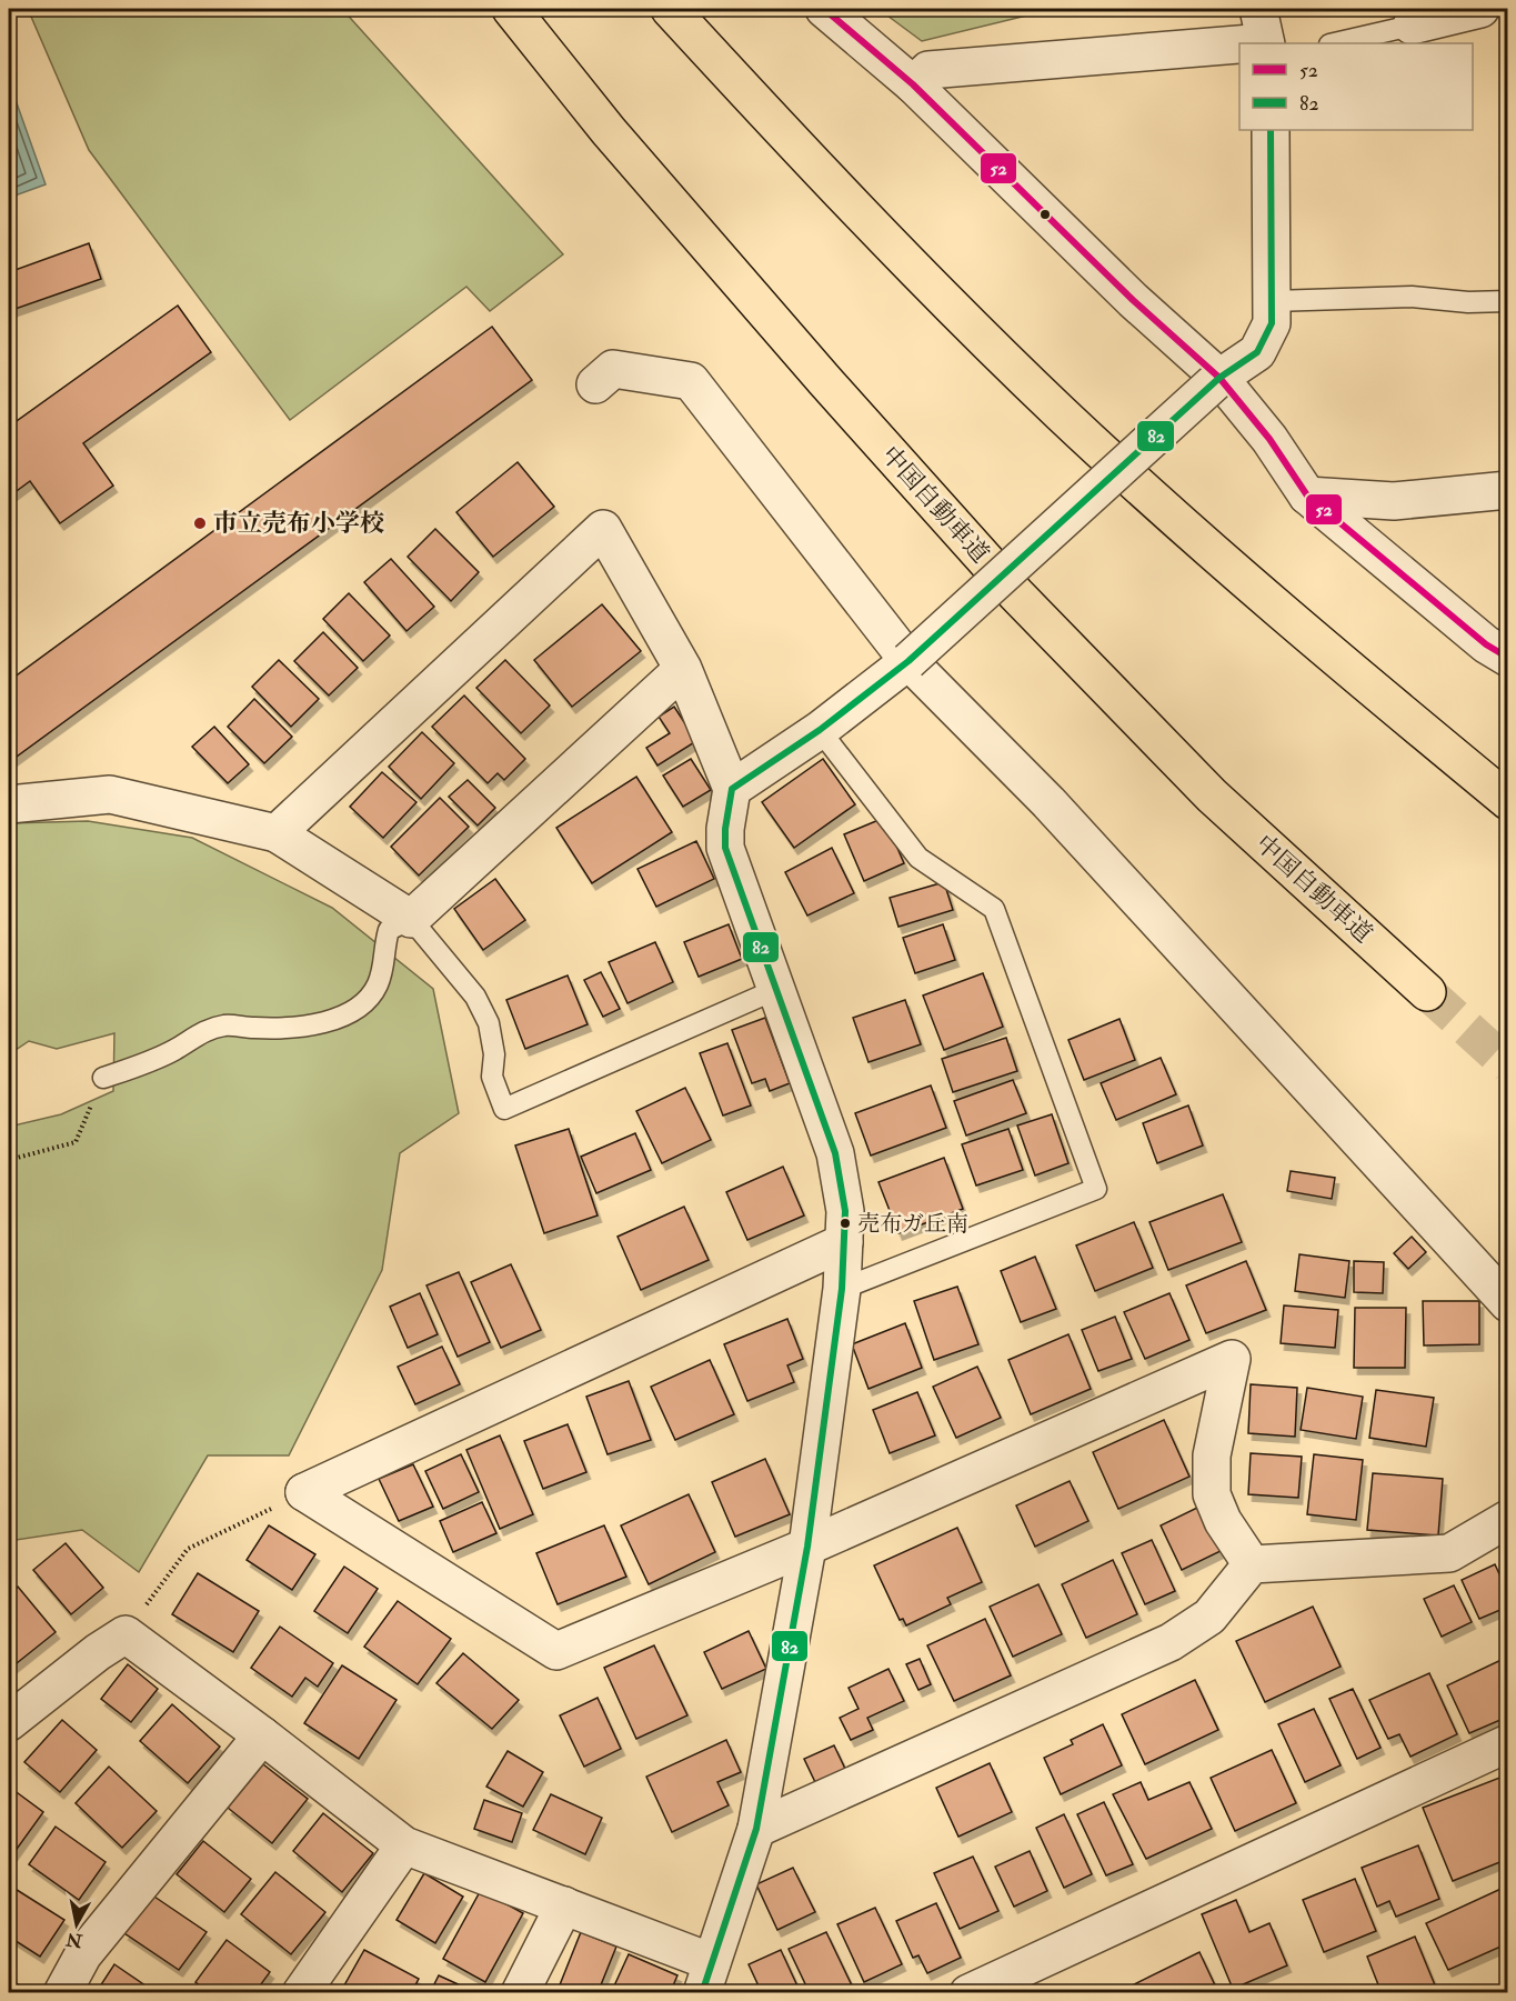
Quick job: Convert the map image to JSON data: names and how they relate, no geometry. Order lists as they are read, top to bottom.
{
  "streets": {
    "highway": ["中国自動車道"]
  },
  "places": ["市立売布小学校", "売布ガ丘南"],
  "lines": ["transit line 52", "transit line 82"],
  "legend": ["52", "82"],
  "north": "bottom"
}
